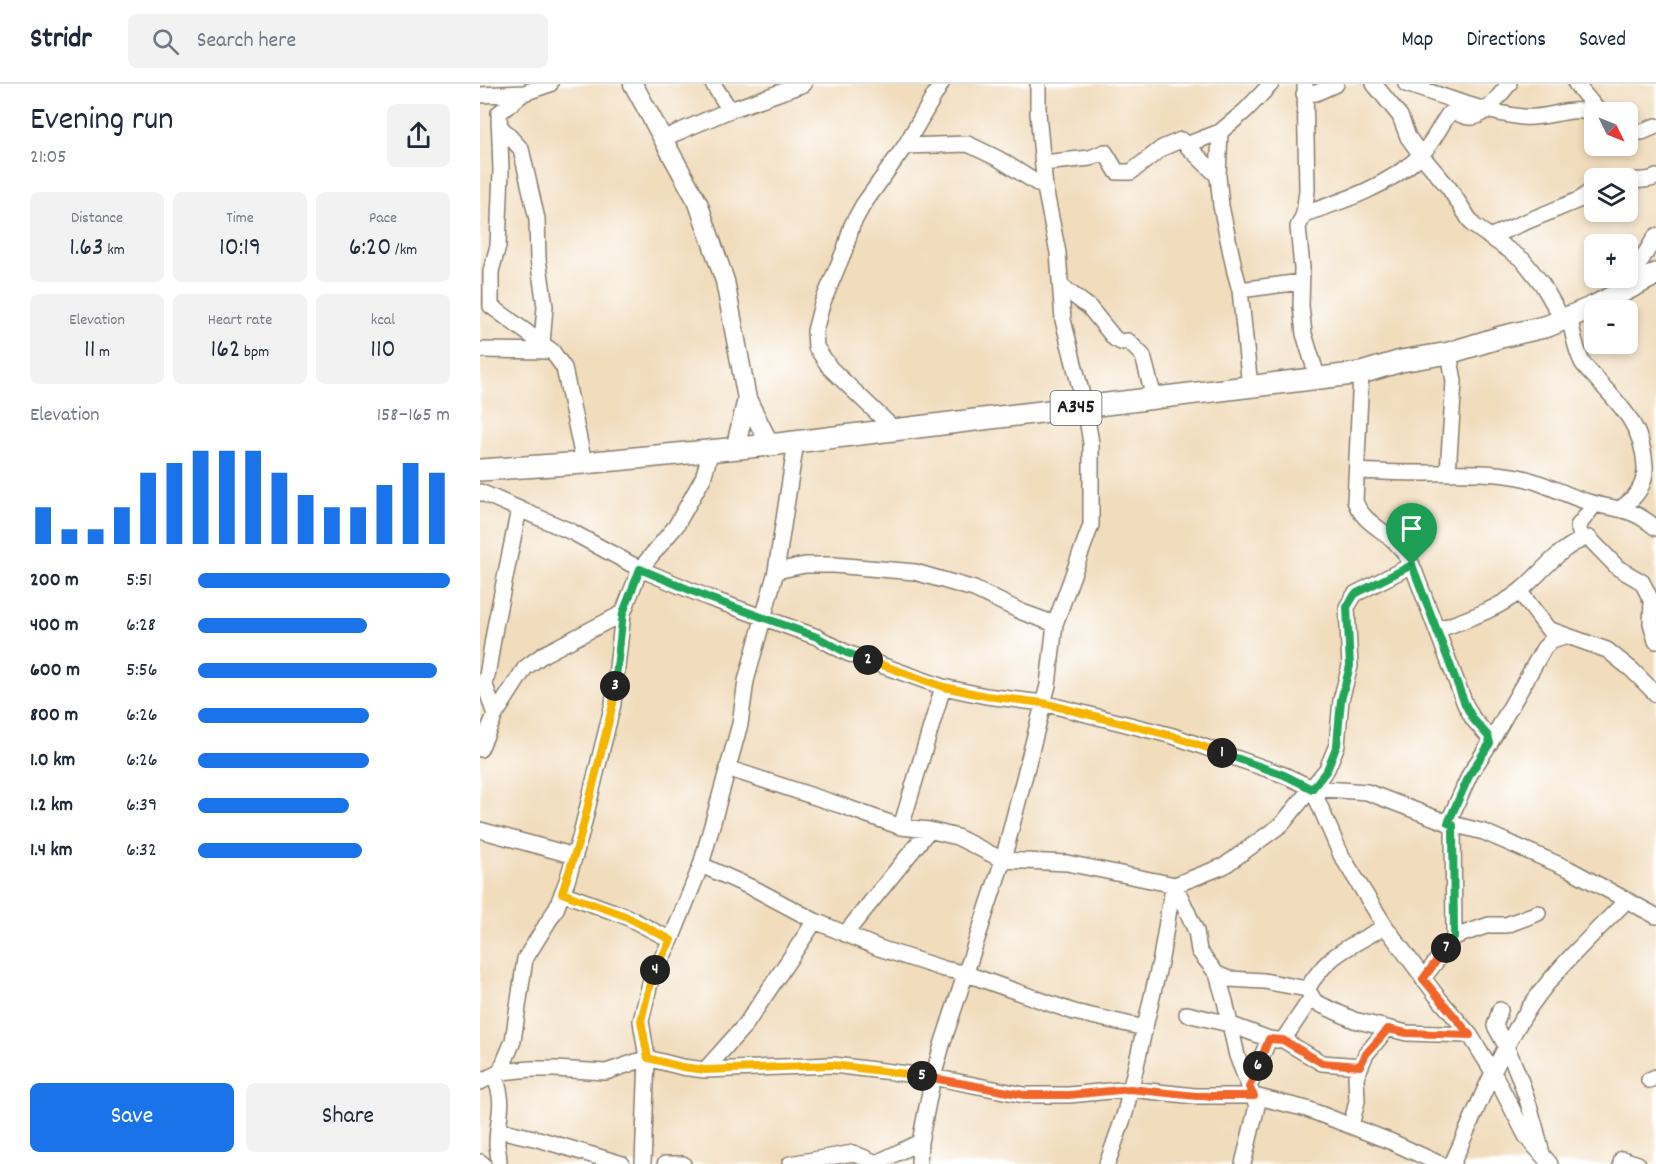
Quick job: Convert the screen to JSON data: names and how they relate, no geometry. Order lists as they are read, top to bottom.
{
  "streets": {
    "highway": ["A345"]
  },
  "north": "bottom right",
  "page": {
    "header": "Stridr",
    "search": "Search here",
    "nav": ["Map", "Directions", "Saved"],
    "heading": ["Evening run", "21:05"],
    "map_buttons": ["+", "−"],
    "stats": [
      ["Distance", "1.63 km"],
      ["Time", "10:19"],
      ["Pace", "6:20 /km"],
      ["Elevation", "11 m"],
      ["Heart rate", "162 bpm"],
      ["kcal", "110"]
    ],
    "chart": ["Elevation", "158–165 m"],
    "list": [
      {
        "name": "200 m",
        "note": "5:51"
      },
      {
        "name": "400 m",
        "note": "6:28"
      },
      {
        "name": "600 m",
        "note": "5:56"
      },
      {
        "name": "800 m",
        "note": "6:26"
      },
      {
        "name": "1.0 km",
        "note": "6:26"
      },
      {
        "name": "1.2 km",
        "note": "6:39"
      },
      {
        "name": "1.4 km",
        "note": "6:32"
      }
    ],
    "pins": [
      "2",
      "3",
      "1",
      "7",
      "4",
      "6",
      "5"
    ],
    "buttons": ["Save", "Share"]
  }
}
